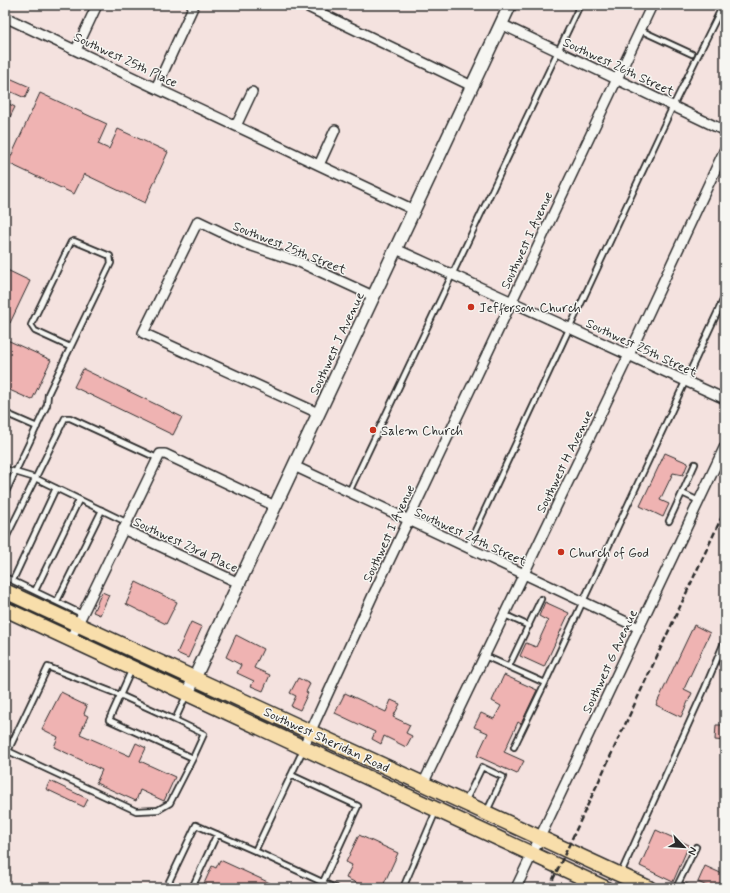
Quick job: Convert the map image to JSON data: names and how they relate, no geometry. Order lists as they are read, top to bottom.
{
  "streets": {
    "main road": ["Southwest Sheridan Road"],
    "street": [
      "Southwest 25th Place",
      "Southwest 26th Street",
      "Southwest I Avenue",
      "Southwest 25th Street",
      "Southwest J Avenue",
      "Southwest H Avenue",
      "Southwest 24th Street",
      "Southwest 23rd Place",
      "Southwest G Avenue"
    ]
  },
  "crossings": [
    ["Southwest 25th Place", "Southwest J Avenue"],
    ["Southwest 26th Street", "Southwest I Avenue"],
    ["Southwest 26th Street", "Southwest J Avenue"],
    ["Southwest I Avenue", "Southwest 25th Street"],
    ["Southwest I Avenue", "Southwest 24th Street"],
    ["Southwest I Avenue", "Southwest Sheridan Road"],
    ["Southwest 25th Street", "Southwest J Avenue"],
    ["Southwest 25th Street", "Southwest H Avenue"],
    ["Southwest J Avenue", "Southwest 24th Street"],
    ["Southwest J Avenue", "Southwest 23rd Place"],
    ["Southwest J Avenue", "Southwest Sheridan Road"],
    ["Southwest H Avenue", "Southwest 24th Street"],
    ["Southwest H Avenue", "Southwest Sheridan Road"],
    ["Southwest 24th Street", "Southwest G Avenue"],
    ["Southwest G Avenue", "Southwest Sheridan Road"]
  ],
  "places": ["Jefferson Church", "Salem Church", "Church of God"],
  "north": "bottom right"
}
